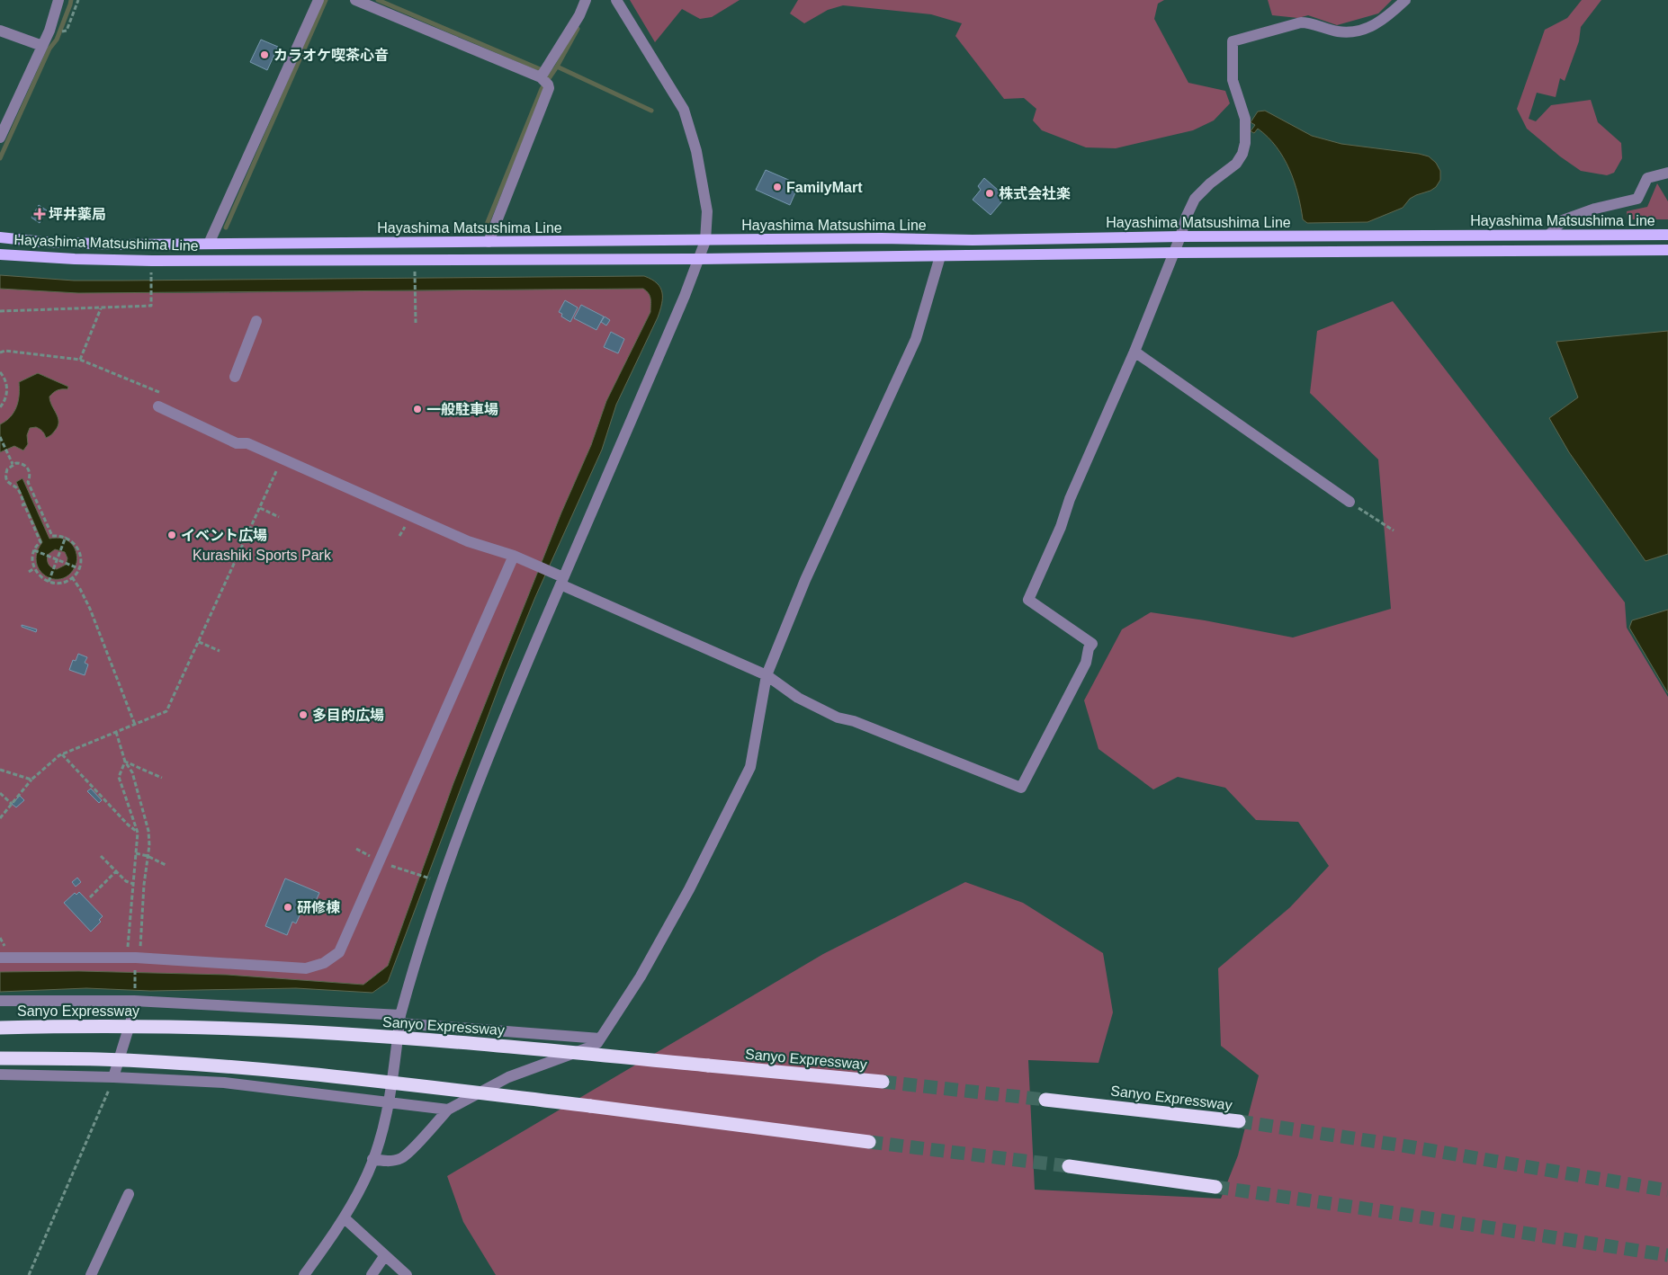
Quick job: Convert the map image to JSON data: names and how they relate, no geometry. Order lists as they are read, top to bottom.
{
  "streets": {
    "highway": ["Sanyo Expressway"],
    "main road": ["Hayashima Matsushima Line"]
  },
  "parks": ["Kurashiki Sports Park"],
  "places": {
    "other": [
      "カラオケ喫茶心音",
      "FamilyMart",
      "株式会社楽",
      "一般駐車場",
      "イベント広場",
      "多目的広場",
      "研修棟"
    ],
    "health": ["坪井薬局"]
  }
}
